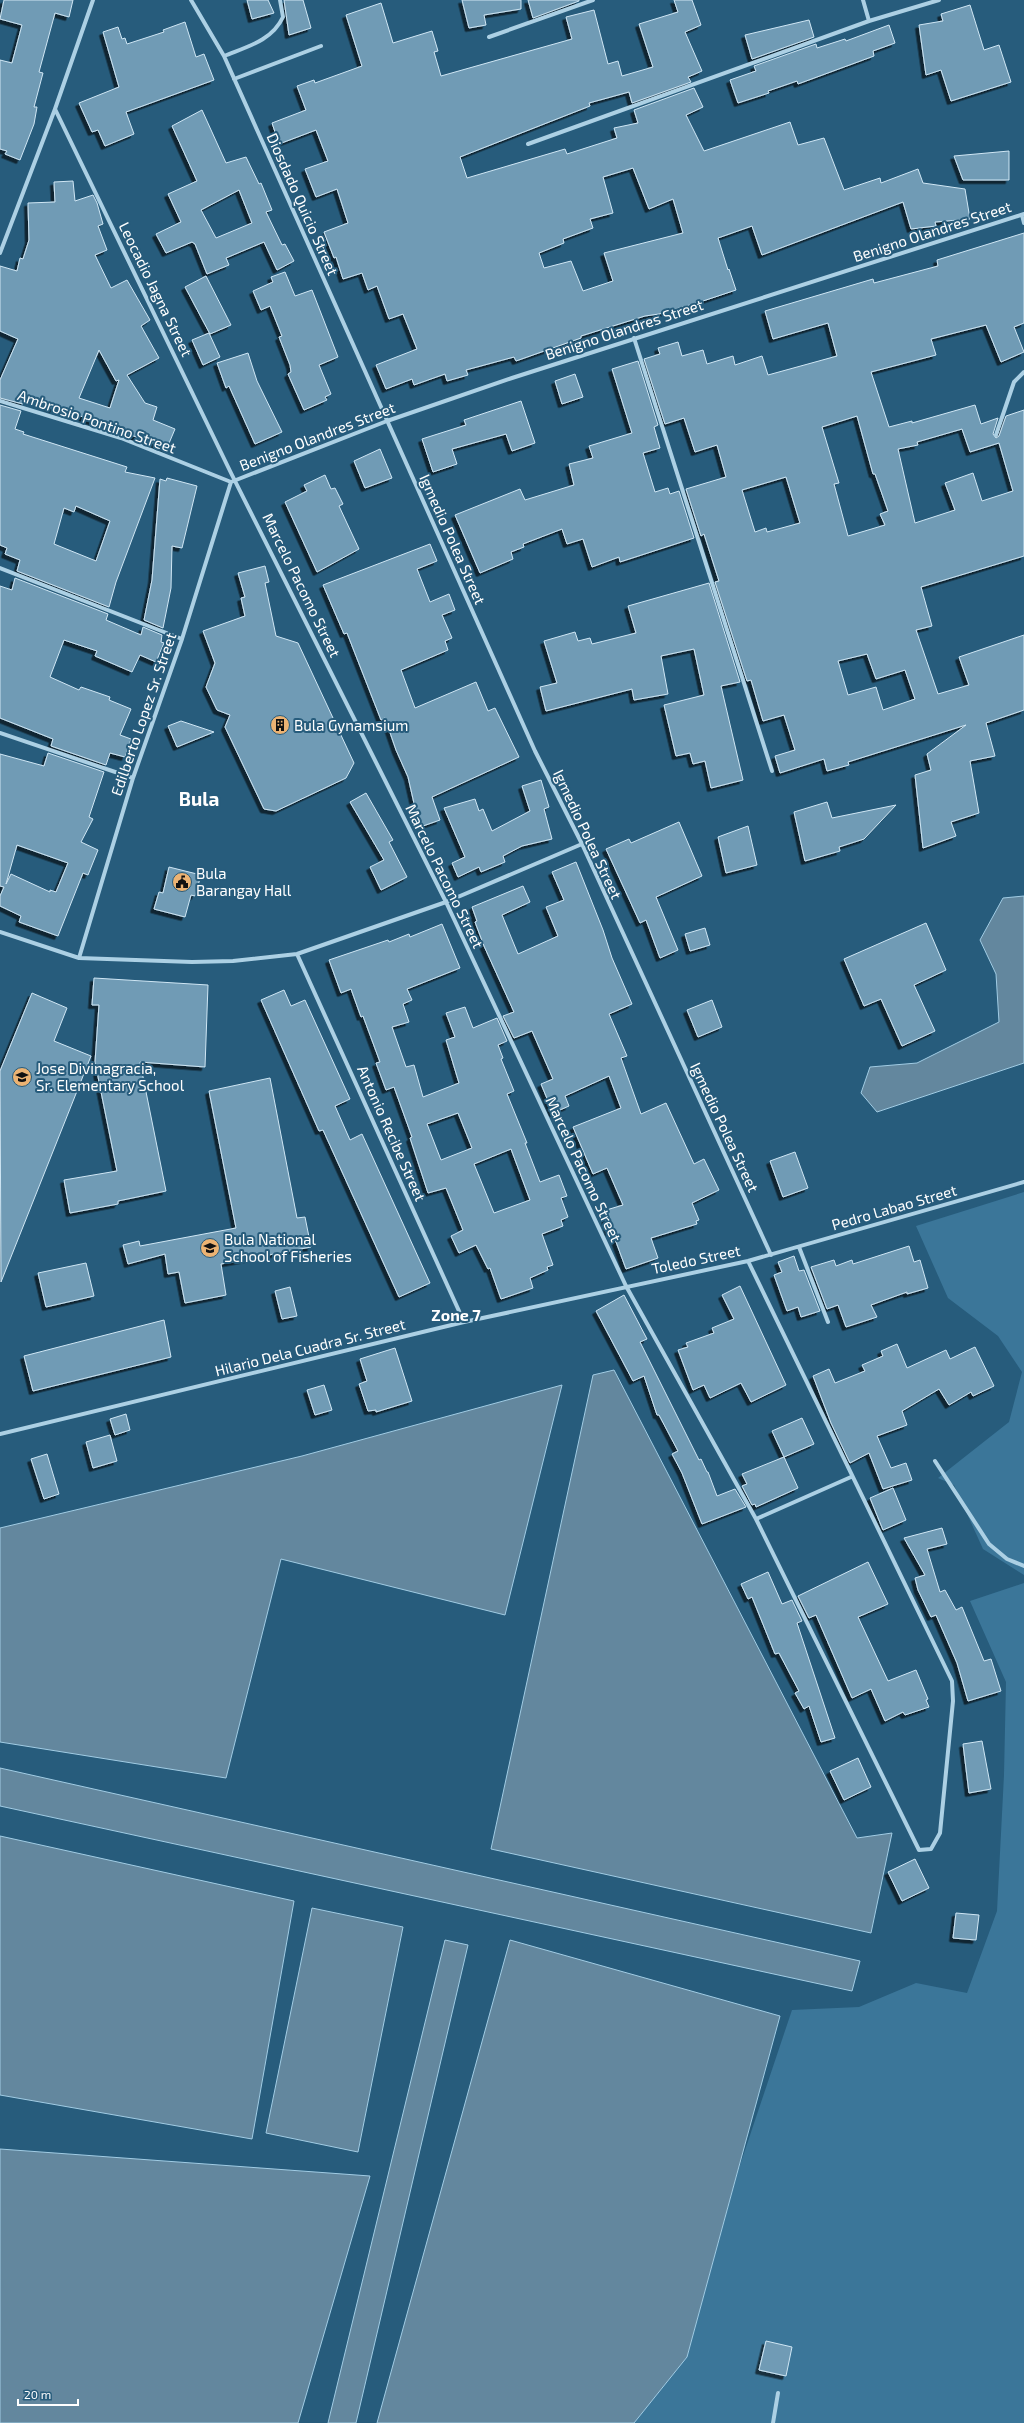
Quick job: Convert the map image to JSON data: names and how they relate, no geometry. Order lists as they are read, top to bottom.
{
  "streets": {
    "street": [
      "Diosdado Quicio Street",
      "Benigno Olandres Street",
      "Leocadio Jagna Street",
      "Ambrosio Pontino Street",
      "Igmedio Polea Street",
      "Marcelo Pacomo Street",
      "Edilberto Lopez Sr. Street",
      "Antonio Recibe Street",
      "Pedro Labao Street",
      "Toledo Street",
      "Hilario Dela Cuadra Sr. Street"
    ]
  },
  "crossings": [
    ["Diosdado Quicio Street", "Benigno Olandres Street"],
    ["Diosdado Quicio Street", "Igmedio Polea Street"],
    ["Benigno Olandres Street", "Leocadio Jagna Street"],
    ["Benigno Olandres Street", "Ambrosio Pontino Street"],
    ["Benigno Olandres Street", "Igmedio Polea Street"],
    ["Benigno Olandres Street", "Marcelo Pacomo Street"],
    ["Benigno Olandres Street", "Edilberto Lopez Sr. Street"],
    ["Leocadio Jagna Street", "Ambrosio Pontino Street"],
    ["Leocadio Jagna Street", "Marcelo Pacomo Street"],
    ["Leocadio Jagna Street", "Edilberto Lopez Sr. Street"],
    ["Ambrosio Pontino Street", "Marcelo Pacomo Street"],
    ["Ambrosio Pontino Street", "Edilberto Lopez Sr. Street"],
    ["Igmedio Polea Street", "Pedro Labao Street"],
    ["Igmedio Polea Street", "Toledo Street"],
    ["Marcelo Pacomo Street", "Edilberto Lopez Sr. Street"],
    ["Marcelo Pacomo Street", "Toledo Street"],
    ["Marcelo Pacomo Street", "Hilario Dela Cuadra Sr. Street"],
    ["Antonio Recibe Street", "Hilario Dela Cuadra Sr. Street"],
    ["Pedro Labao Street", "Toledo Street"],
    ["Toledo Street", "Hilario Dela Cuadra Sr. Street"]
  ],
  "districts": ["Bula", "Zone 7"],
  "places": {
    "building": ["Bula Gynamsium"],
    "public building": ["Bula Barangay Hall"],
    "school or university": ["Jose Divinagracia, Sr. Elementary School", "Bula National School of Fisheries"]
  },
  "scale_bar": "20 m"
}
